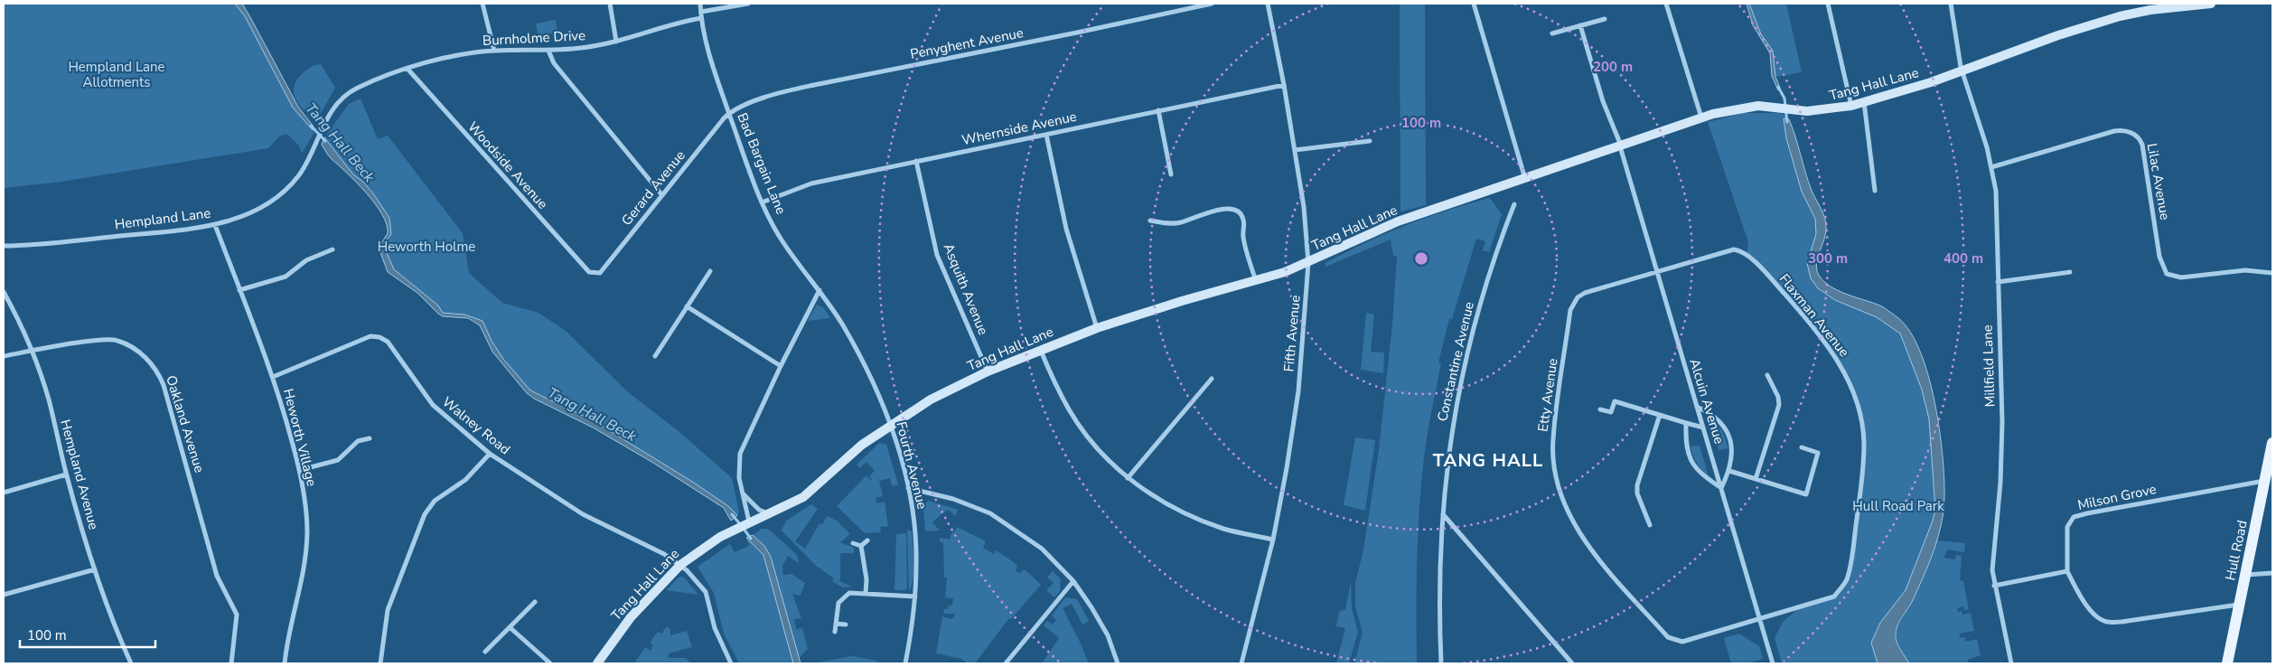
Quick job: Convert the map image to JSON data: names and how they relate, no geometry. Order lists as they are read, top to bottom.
{
  "streets": {
    "main road": ["Hull Road"],
    "street": [
      "Burnholme Drive",
      "Penyghent Avenue",
      "Tang Hall Lane",
      "Whernside Avenue",
      "Bad Bargain Lane",
      "Woodside Avenue",
      "Lilac Avenue",
      "Gerard Avenue",
      "Hempland Lane",
      "Asquith Avenue",
      "Flaxman Avenue",
      "Fifth Avenue",
      "Constantine Avenue",
      "Millfield Lane",
      "Etty Avenue",
      "Alcuin Avenue",
      "Oakland Avenue",
      "Walney Road",
      "Heworth Village",
      "Fourth Avenue",
      "Hempland Avenue",
      "Milson Grove"
    ]
  },
  "crossings": [
    ["Burnholme Drive", "Bad Bargain Lane"],
    ["Burnholme Drive", "Woodside Avenue"],
    ["Burnholme Drive", "Hempland Lane"],
    ["Penyghent Avenue", "Bad Bargain Lane"],
    ["Penyghent Avenue", "Gerard Avenue"],
    ["Tang Hall Lane", "Asquith Avenue"],
    ["Tang Hall Lane", "Fifth Avenue"],
    ["Tang Hall Lane", "Millfield Lane"],
    ["Tang Hall Lane", "Alcuin Avenue"],
    ["Tang Hall Lane", "Walney Road"],
    ["Tang Hall Lane", "Fourth Avenue"],
    ["Whernside Avenue", "Bad Bargain Lane"],
    ["Whernside Avenue", "Asquith Avenue"],
    ["Whernside Avenue", "Fifth Avenue"],
    ["Bad Bargain Lane", "Gerard Avenue"],
    ["Bad Bargain Lane", "Fourth Avenue"],
    ["Woodside Avenue", "Gerard Avenue"],
    ["Lilac Avenue", "Millfield Lane"],
    ["Hempland Lane", "Heworth Village"],
    ["Flaxman Avenue", "Etty Avenue"],
    ["Flaxman Avenue", "Alcuin Avenue"],
    ["Etty Avenue", "Alcuin Avenue"],
    ["Oakland Avenue", "Hempland Avenue"],
    ["Walney Road", "Heworth Village"],
    ["Milson Grove", "Hull Road"]
  ],
  "districts": ["TANG HALL"],
  "water": ["Tang Hall Beck"],
  "parks": ["Hempland Lane Allotments", "Heworth Holme", "Hull Road Park"],
  "scale_bar": "100 m",
  "rings": [
    "200 m",
    "100 m",
    "300 m",
    "400 m"
  ]
}
